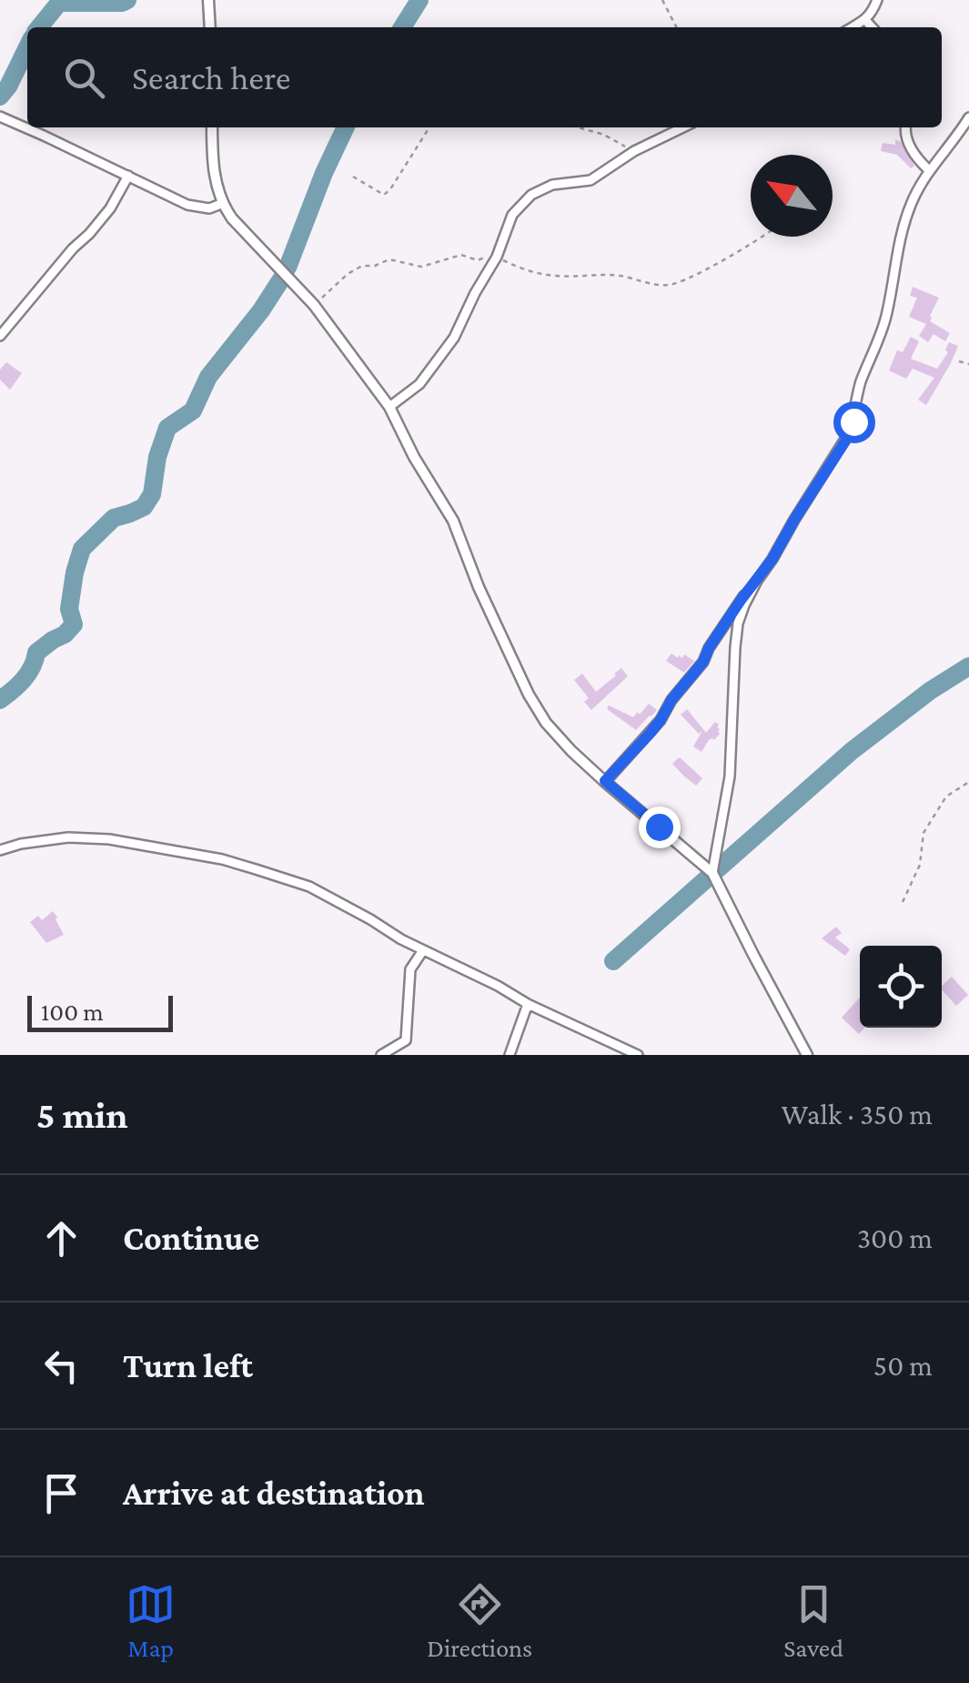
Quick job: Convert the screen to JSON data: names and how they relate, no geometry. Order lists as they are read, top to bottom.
{
  "scale_bar": "100 m",
  "north": "top left",
  "page": {
    "search": "Search here",
    "scale": "100 m",
    "heading": ["5 min", "Walk · 350 m"],
    "list": [
      ["Continue", "300 m"],
      ["Turn left", "50 m"],
      "Arrive at destination"
    ],
    "nav": ["Map", "Directions", "Saved"]
  }
}
